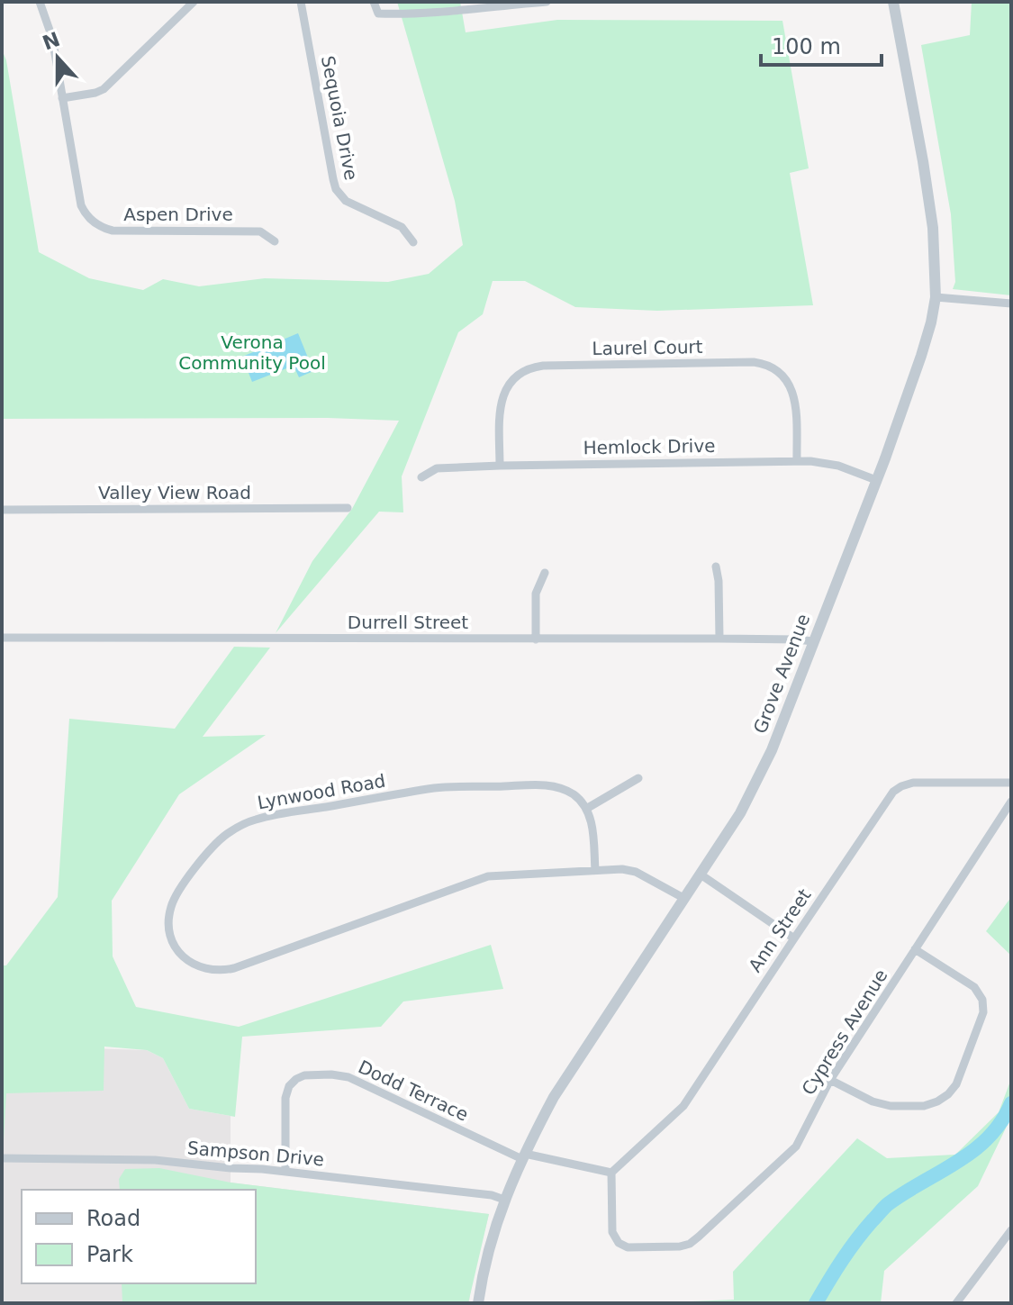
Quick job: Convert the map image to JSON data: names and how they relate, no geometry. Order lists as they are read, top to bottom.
{
  "streets": {
    "street": [
      "Sequoia Drive",
      "Aspen Drive",
      "Laurel Court",
      "Hemlock Drive",
      "Valley View Road",
      "Durrell Street",
      "Grove Avenue",
      "Lynwood Road",
      "Ann Street",
      "Cypress Avenue",
      "Dodd Terrace",
      "Sampson Drive"
    ]
  },
  "crossings": [
    ["Laurel Court", "Hemlock Drive"],
    ["Hemlock Drive", "Grove Avenue"],
    ["Durrell Street", "Grove Avenue"],
    ["Grove Avenue", "Lynwood Road"],
    ["Grove Avenue", "Dodd Terrace"],
    ["Grove Avenue", "Sampson Drive"],
    ["Ann Street", "Cypress Avenue"],
    ["Dodd Terrace", "Sampson Drive"]
  ],
  "parks": ["Verona Community Pool"],
  "legend": ["Road", "Park"],
  "scale_bar": "100 m",
  "north": "top"
}
